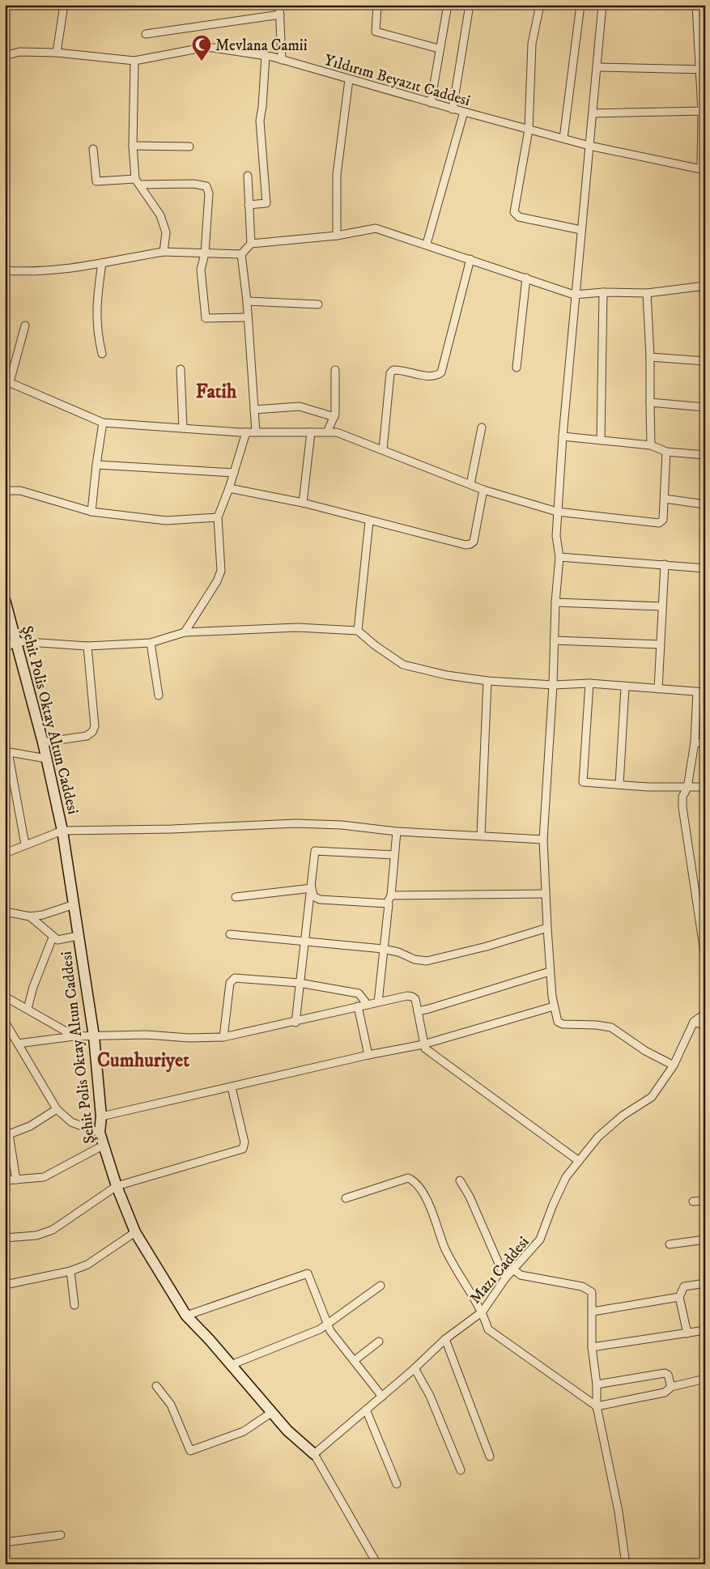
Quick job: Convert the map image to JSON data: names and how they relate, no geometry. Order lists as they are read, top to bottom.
{
  "streets": {
    "street": ["Yıldırım Beyazıt Caddesi", "Şehit Polis Oktay Altun Caddesi", "Mazı Caddesi"]
  },
  "crossings": [
    ["Şehit Polis Oktay Altun Caddesi", "Mazı Caddesi"]
  ],
  "districts": ["Fatih", "Cumhuriyet"],
  "places": {
    "mosque": ["Mevlana Camii"]
  }
}
